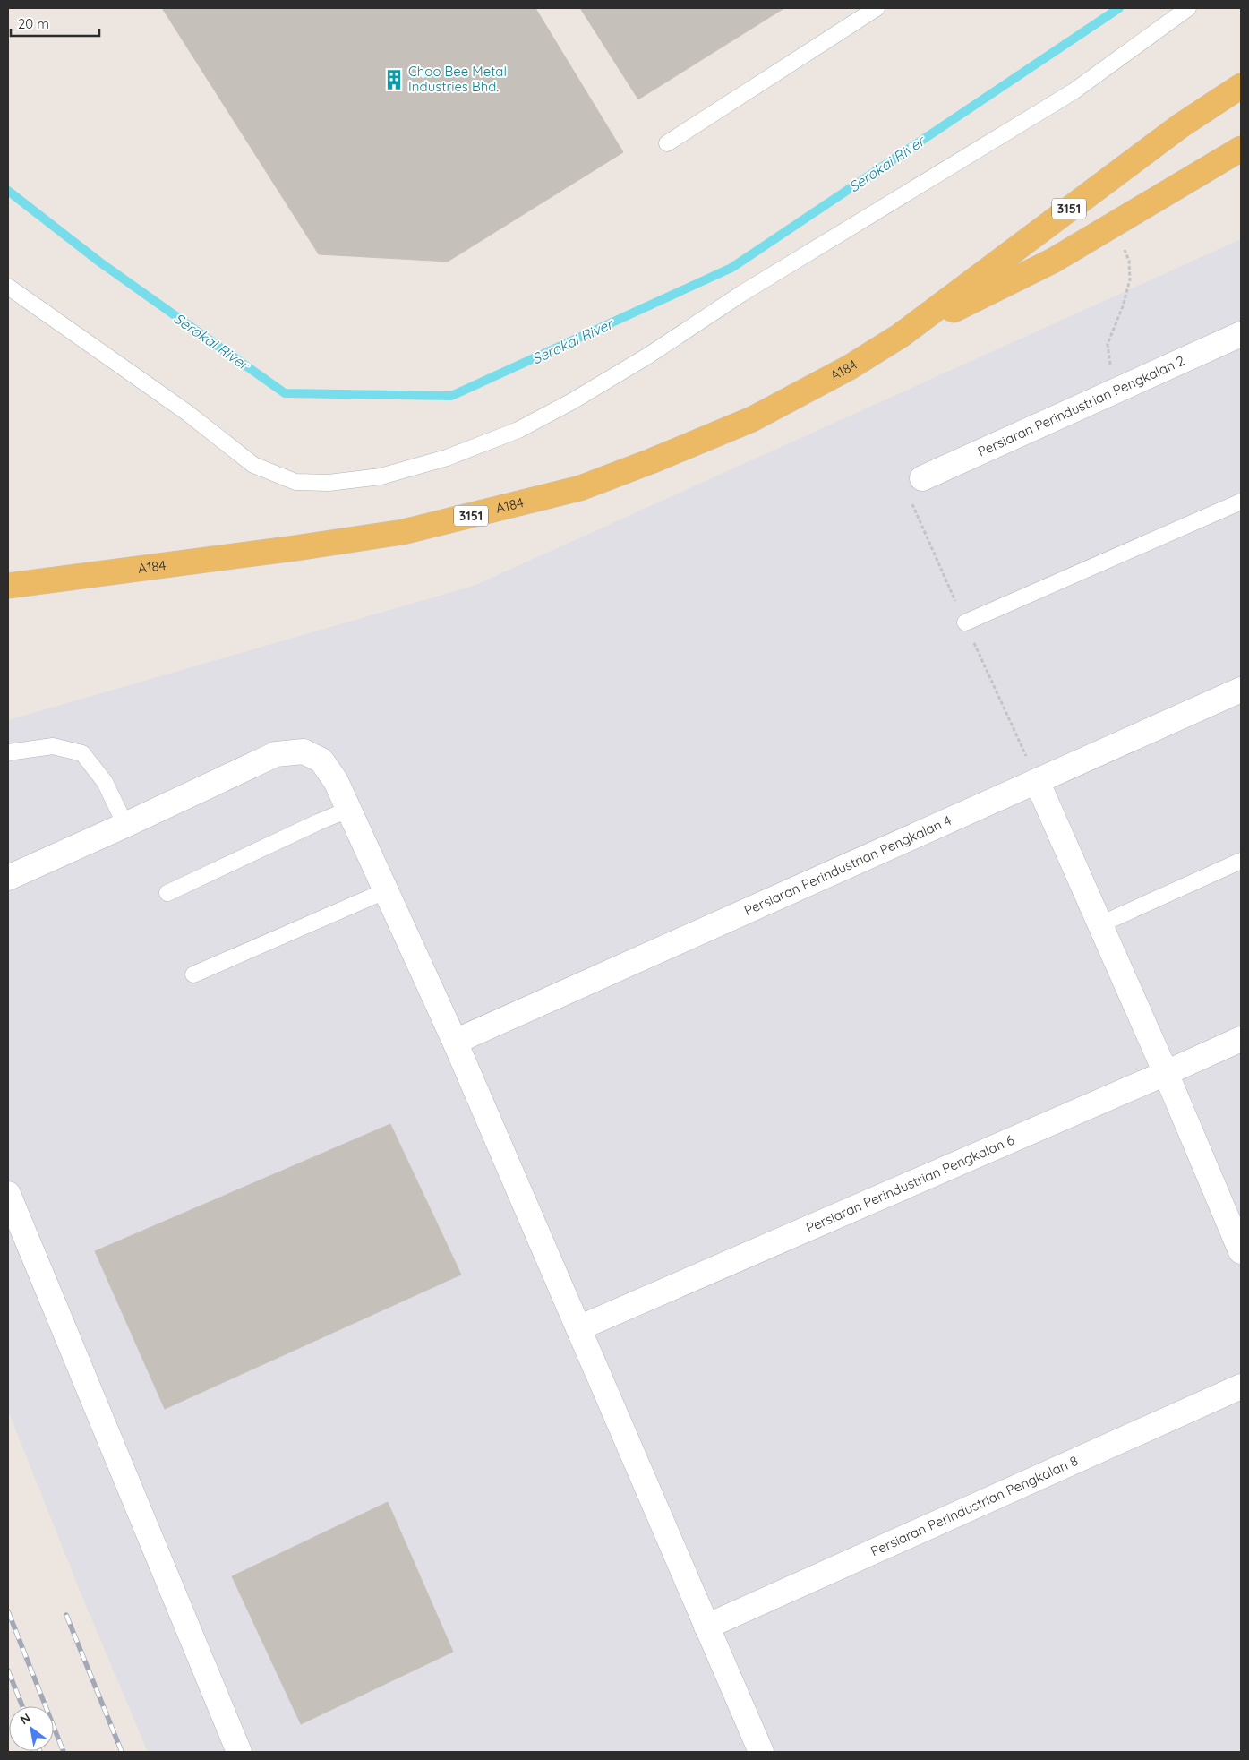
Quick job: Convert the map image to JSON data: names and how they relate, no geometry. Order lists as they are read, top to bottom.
{
  "streets": {
    "main road": ["3151", "A184"],
    "street": [
      "Persiaran Perindustrian Pengkalan 2",
      "Persiaran Perindustrian Pengkalan 4",
      "Persiaran Perindustrian Pengkalan 6",
      "Persiaran Perindustrian Pengkalan 8"
    ]
  },
  "crossings": [
    ["3151", "A184"]
  ],
  "water": ["Serokai River"],
  "places": {
    "building": ["Choo Bee Metal Industries Bhd."]
  },
  "scale_bar": "20 m",
  "north": "top left"
}
